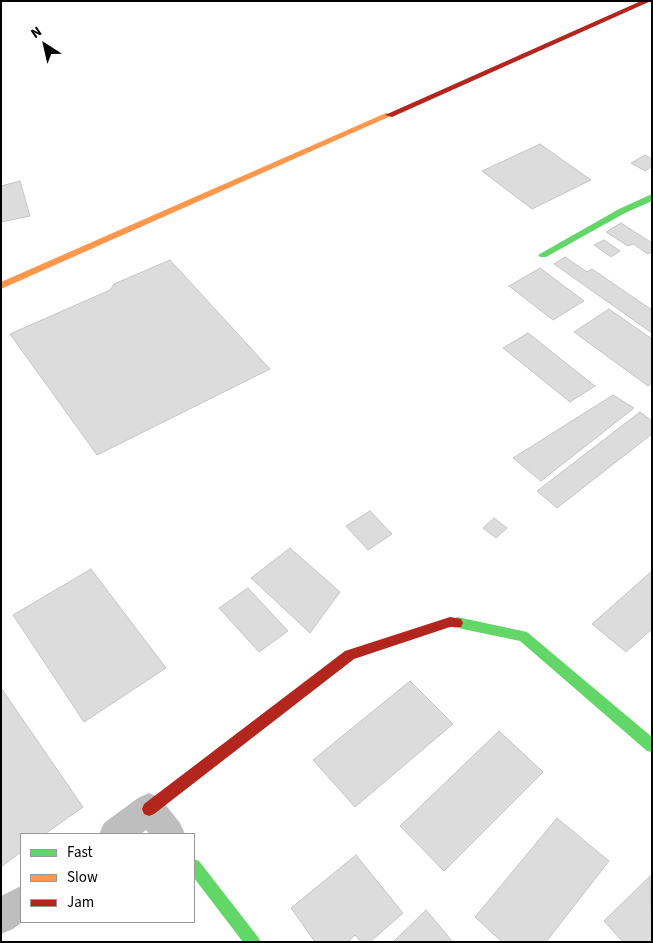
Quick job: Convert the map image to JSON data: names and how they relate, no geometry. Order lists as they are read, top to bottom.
{
  "legend": ["Fast", "Slow", "Jam"],
  "north": "top left"
}
